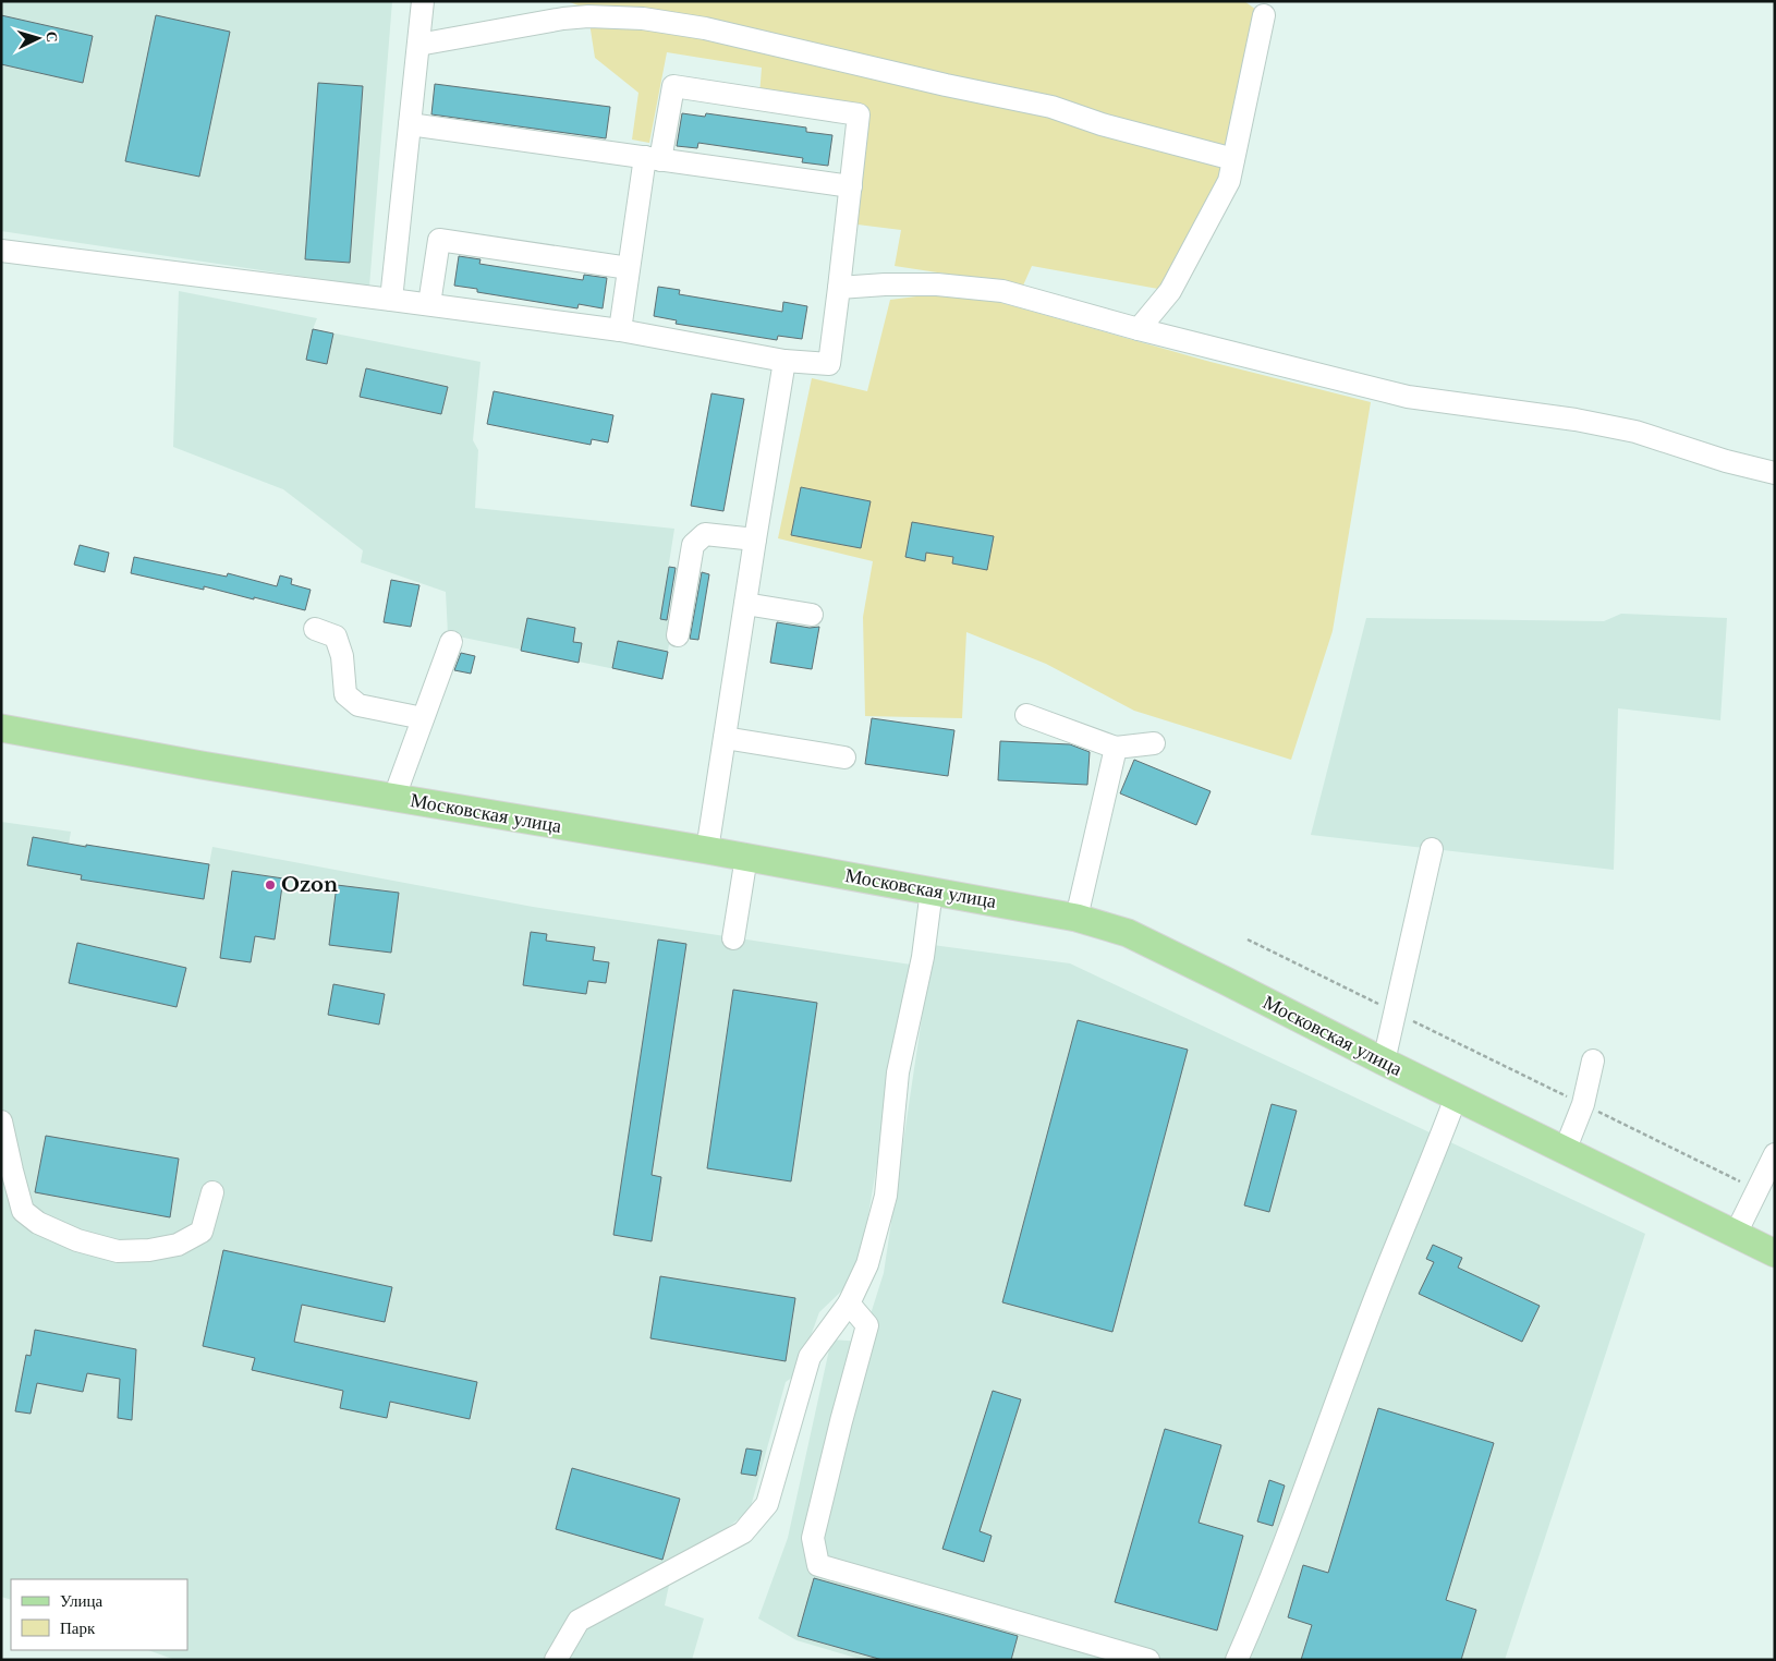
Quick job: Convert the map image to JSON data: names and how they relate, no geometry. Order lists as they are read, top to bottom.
{
  "streets": {
    "main road": ["Московская улица"]
  },
  "places": ["Ozon"],
  "legend": ["Улица", "Парк"],
  "north": "right"
}
